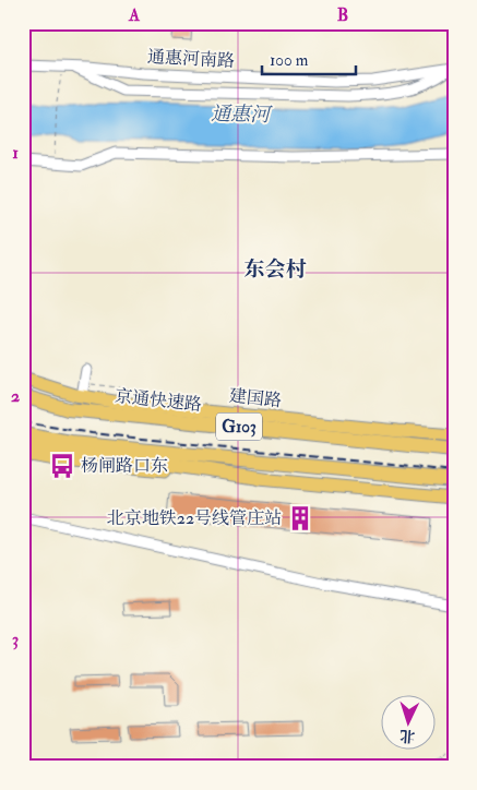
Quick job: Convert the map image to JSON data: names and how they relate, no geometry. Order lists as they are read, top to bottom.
{
  "streets": {
    "highway": ["京通快速路", "G103"],
    "main road": ["建国路"],
    "street": ["通惠河南路"]
  },
  "districts": ["东会村"],
  "water": ["通惠河"],
  "places": {
    "bus stop": ["杨闸路口东"],
    "building": ["北京地铁22号线管庄站"]
  },
  "scale_bar": "100 m",
  "north": "bottom",
  "grid": {
    "columns": ["A", "B"],
    "rows": ["1", "2", "3"]
  }
}
